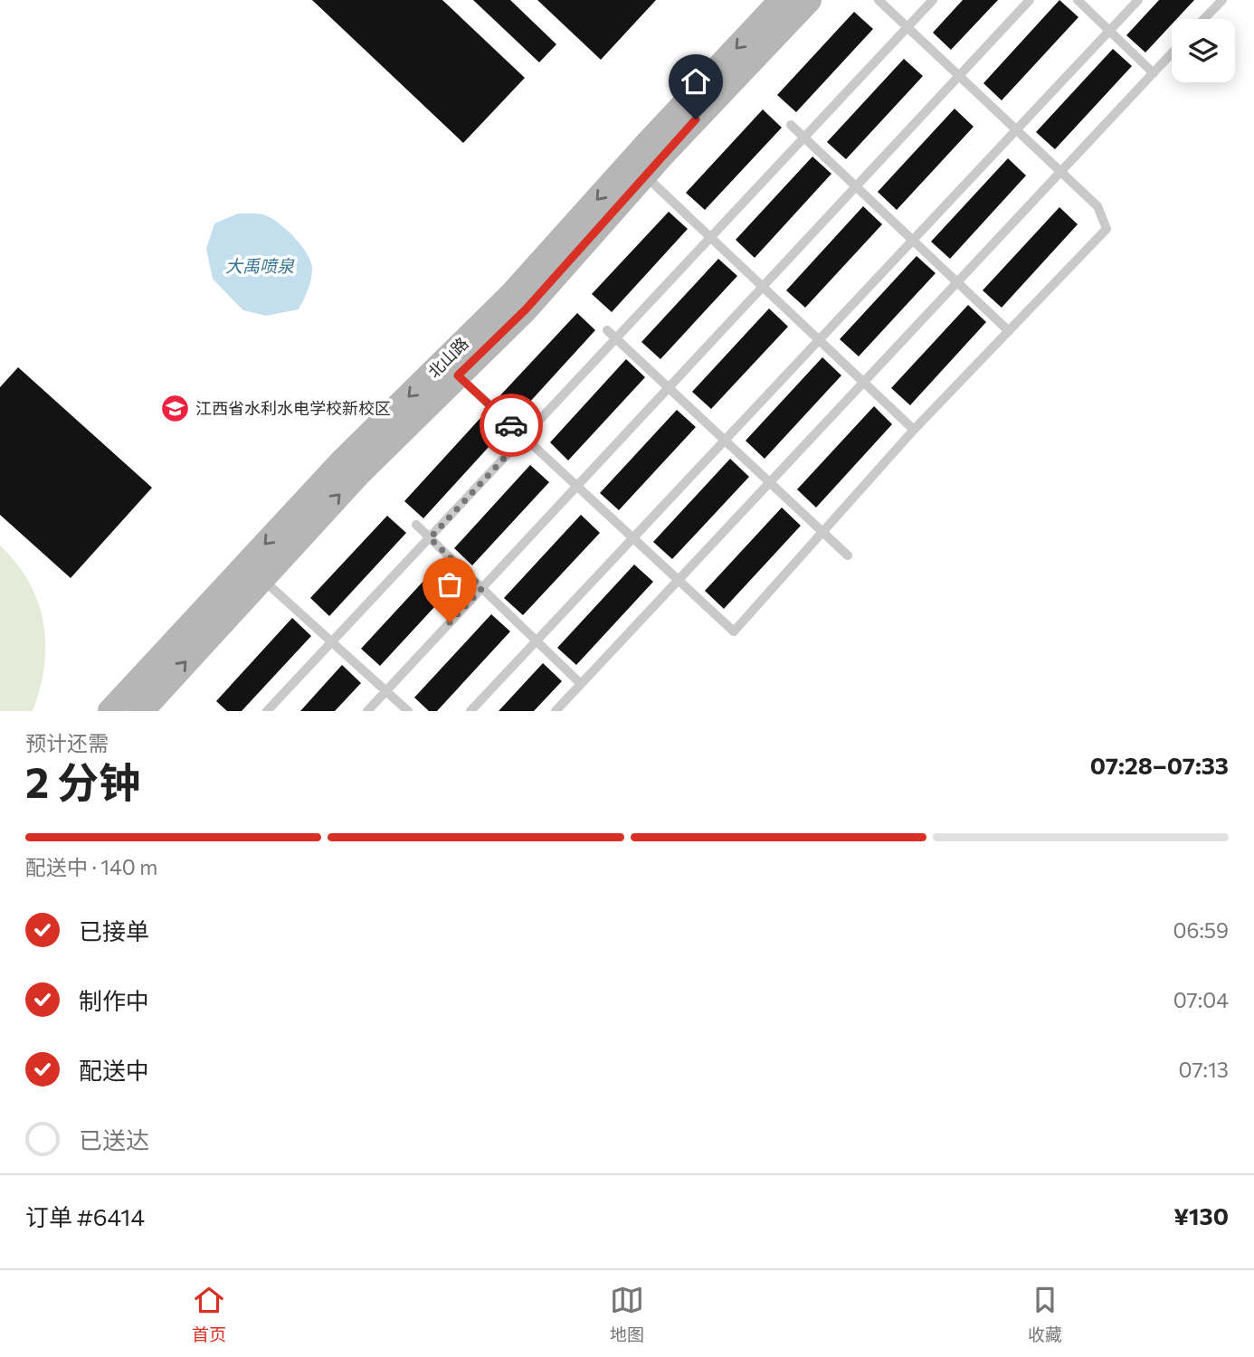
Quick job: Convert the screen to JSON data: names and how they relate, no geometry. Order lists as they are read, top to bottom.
{
  "streets": {
    "street": ["北山路"]
  },
  "water": ["大禹喷泉"],
  "places": {
    "school or university": ["江西省水利水电学校新校区"]
  },
  "page": {
    "heading": ["2 分钟", "预计还需", "07:28–07:33"],
    "panel": ["订单 #6414", "¥130"],
    "bar": "配送中 · 140 m",
    "list": [
      ["已接单", "06:59"],
      ["制作中", "07:04"],
      ["配送中", "07:13"],
      "已送达"
    ],
    "tabs": ["首页", "地图", "收藏"]
  }
}
